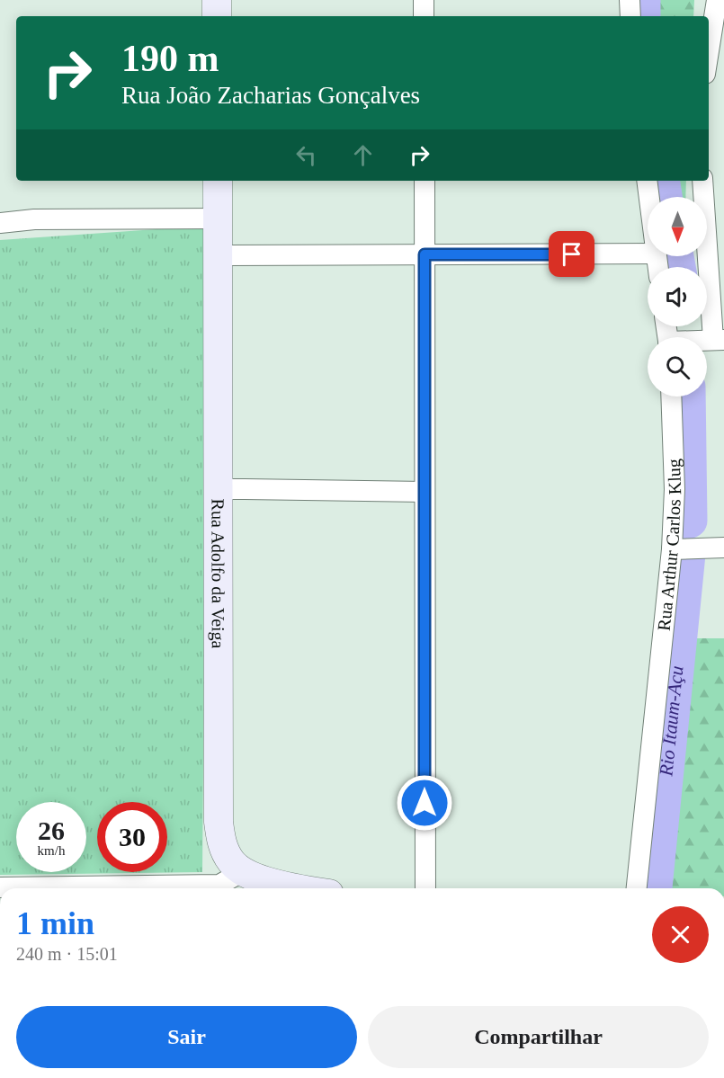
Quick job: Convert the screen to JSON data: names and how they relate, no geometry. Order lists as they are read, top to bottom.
{
  "streets": {
    "street": ["Rua Arthur Carlos Klug", "Rua Adolfo da Veiga"]
  },
  "water": ["Rio Itaum-Açu"],
  "north": "bottom",
  "page": {
    "turn": ["190 m", "Rua João Zacharias Gonçalves"],
    "speed": "26 km/h",
    "limit": "30",
    "heading": ["1 min", "240 m · 15:01"],
    "buttons": ["Sair", "Compartilhar"]
  }
}
